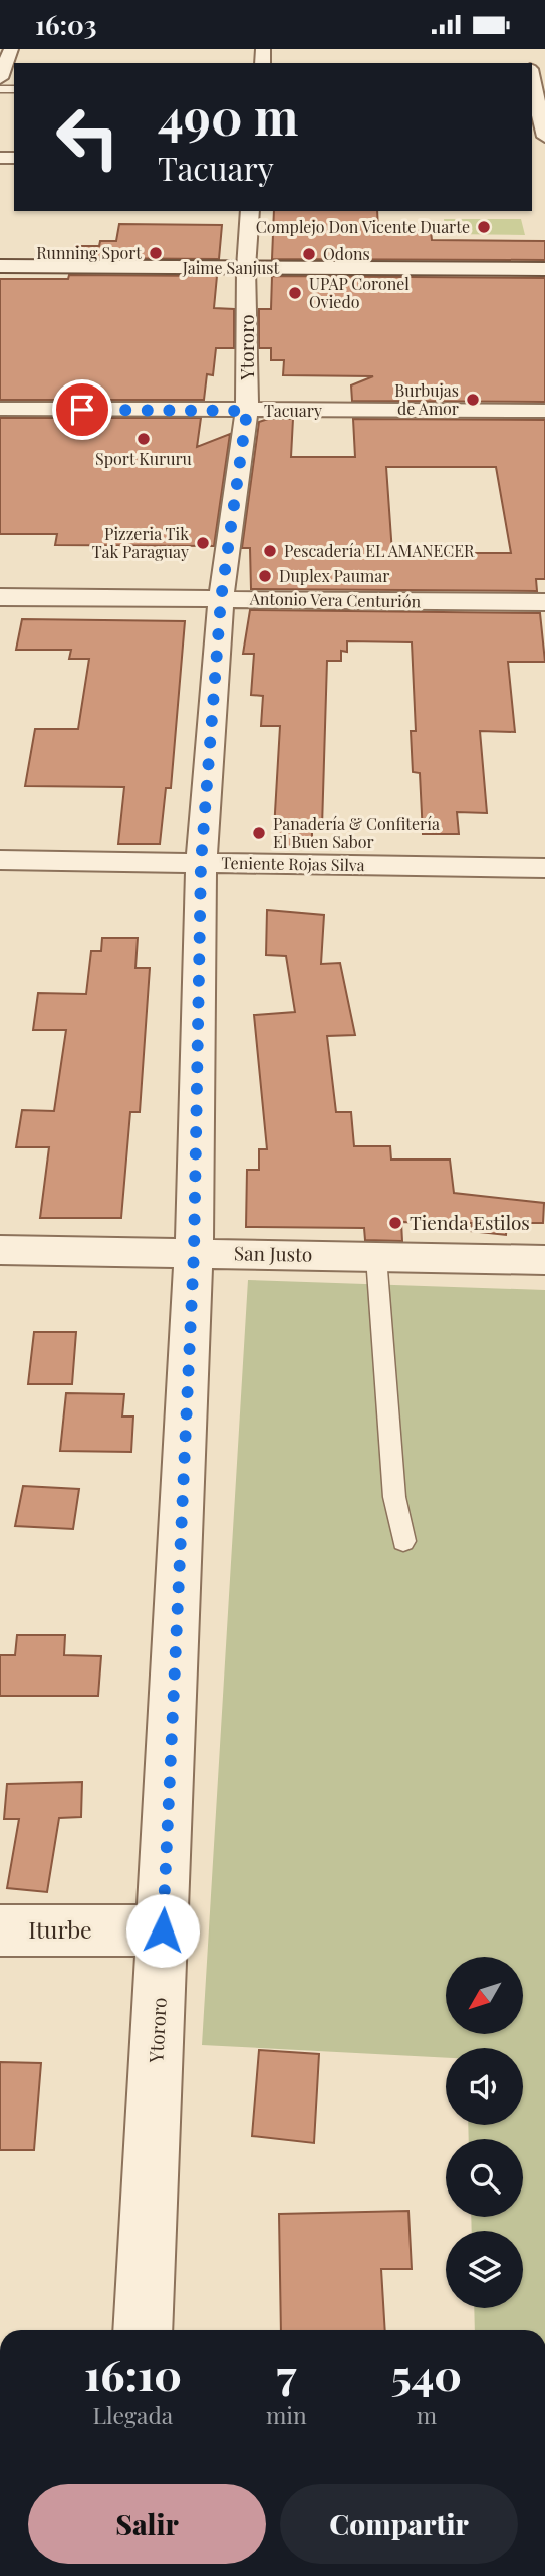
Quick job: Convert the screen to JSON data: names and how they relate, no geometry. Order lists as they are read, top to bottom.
{
  "streets": {
    "street": [
      "Jaime Sanjust",
      "Ytororo",
      "Tacuary",
      "Antonio Vera Centurión",
      "Teniente Rojas Silva",
      "San Justo",
      "Iturbe"
    ]
  },
  "crossings": [
    ["Jaime Sanjust", "Ytororo"],
    ["Ytororo", "Tacuary"],
    ["Ytororo", "Antonio Vera Centurión"],
    ["Ytororo", "Teniente Rojas Silva"],
    ["Ytororo", "San Justo"],
    ["Ytororo", "Iturbe"]
  ],
  "places": [
    "Complejo Don Vicente Duarte",
    "Running Sport",
    "Odons",
    "UPAP Coronel Oviedo",
    "Burbujas de Amor",
    "Sport Kururu",
    "Pizzeria Tik Tak Paraguay",
    "Pescadería EL AMANECER",
    "Duplex Paumar",
    "Panadería & Confitería El Buen Sabor",
    "Tienda Estilos"
  ],
  "north": "bottom left",
  "page": {
    "status": "16:03",
    "turn": ["490 m", "Tacuary"],
    "eta": [
      "16:10",
      "Llegada",
      "7",
      "min",
      "540",
      "m"
    ],
    "buttons": ["Salir", "Compartir"]
  }
}
